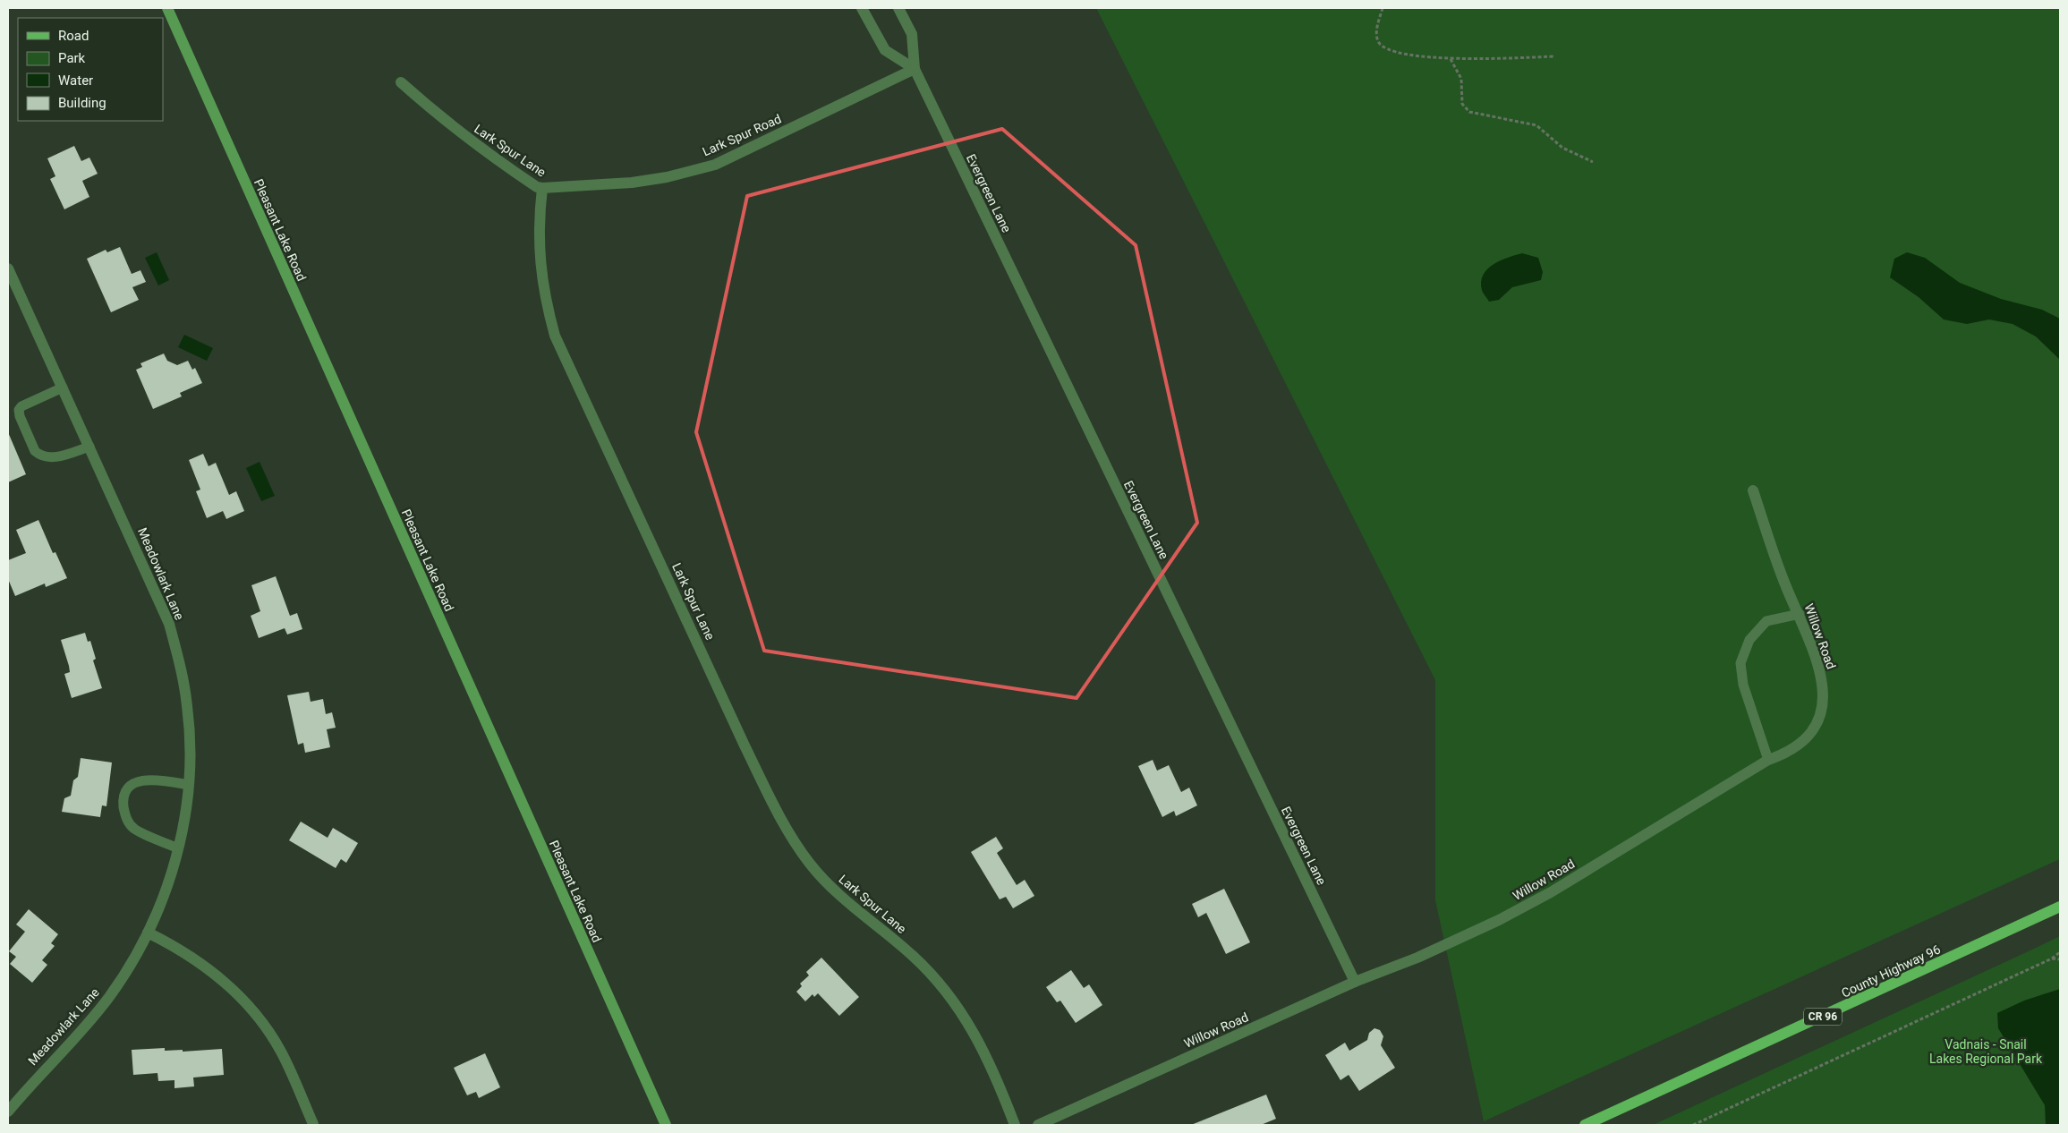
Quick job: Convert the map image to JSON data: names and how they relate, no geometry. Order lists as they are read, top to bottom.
{
  "streets": {
    "main road": ["County Highway 96", "CR 96"],
    "street": [
      "Lark Spur Road",
      "Lark Spur Lane",
      "Evergreen Lane",
      "Pleasant Lake Road",
      "Meadowlark Lane",
      "Willow Road"
    ]
  },
  "crossings": [
    ["Lark Spur Road", "Lark Spur Lane"],
    ["Lark Spur Road", "Evergreen Lane"],
    ["Evergreen Lane", "Willow Road"]
  ],
  "parks": ["Vadnais - Snail Lakes Regional Park"],
  "legend": [
    "Road",
    "Park",
    "Water",
    "Building"
  ]
}
